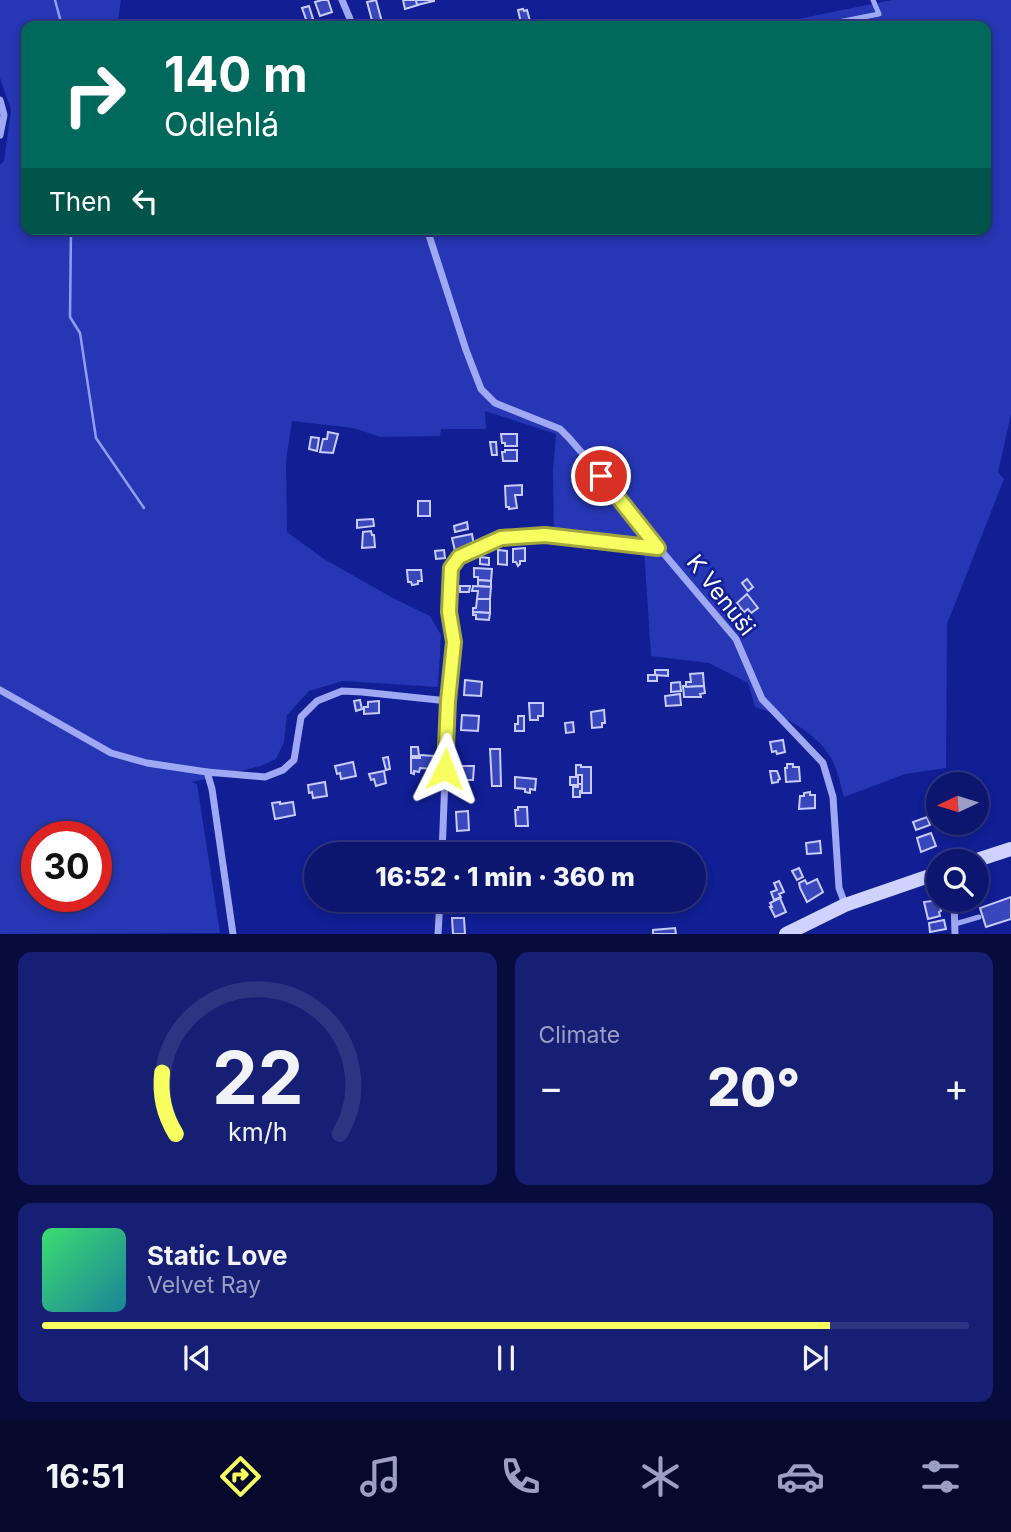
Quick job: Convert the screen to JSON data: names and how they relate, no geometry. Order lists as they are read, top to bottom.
{
  "streets": {
    "street": ["K Venuši"]
  },
  "north": "left",
  "page": {
    "turn": ["140 m", "Odlehlá"],
    "then": "Then",
    "limit": "30",
    "trip": "16:52 · 1 min · 360 m",
    "tile": "Climate",
    "heat": ["−", "20°", "+"],
    "song": ["Static Love", "Velvet Ray"],
    "tabs": "16:51",
    "gauge": ["22", "km/h"]
  }
}
